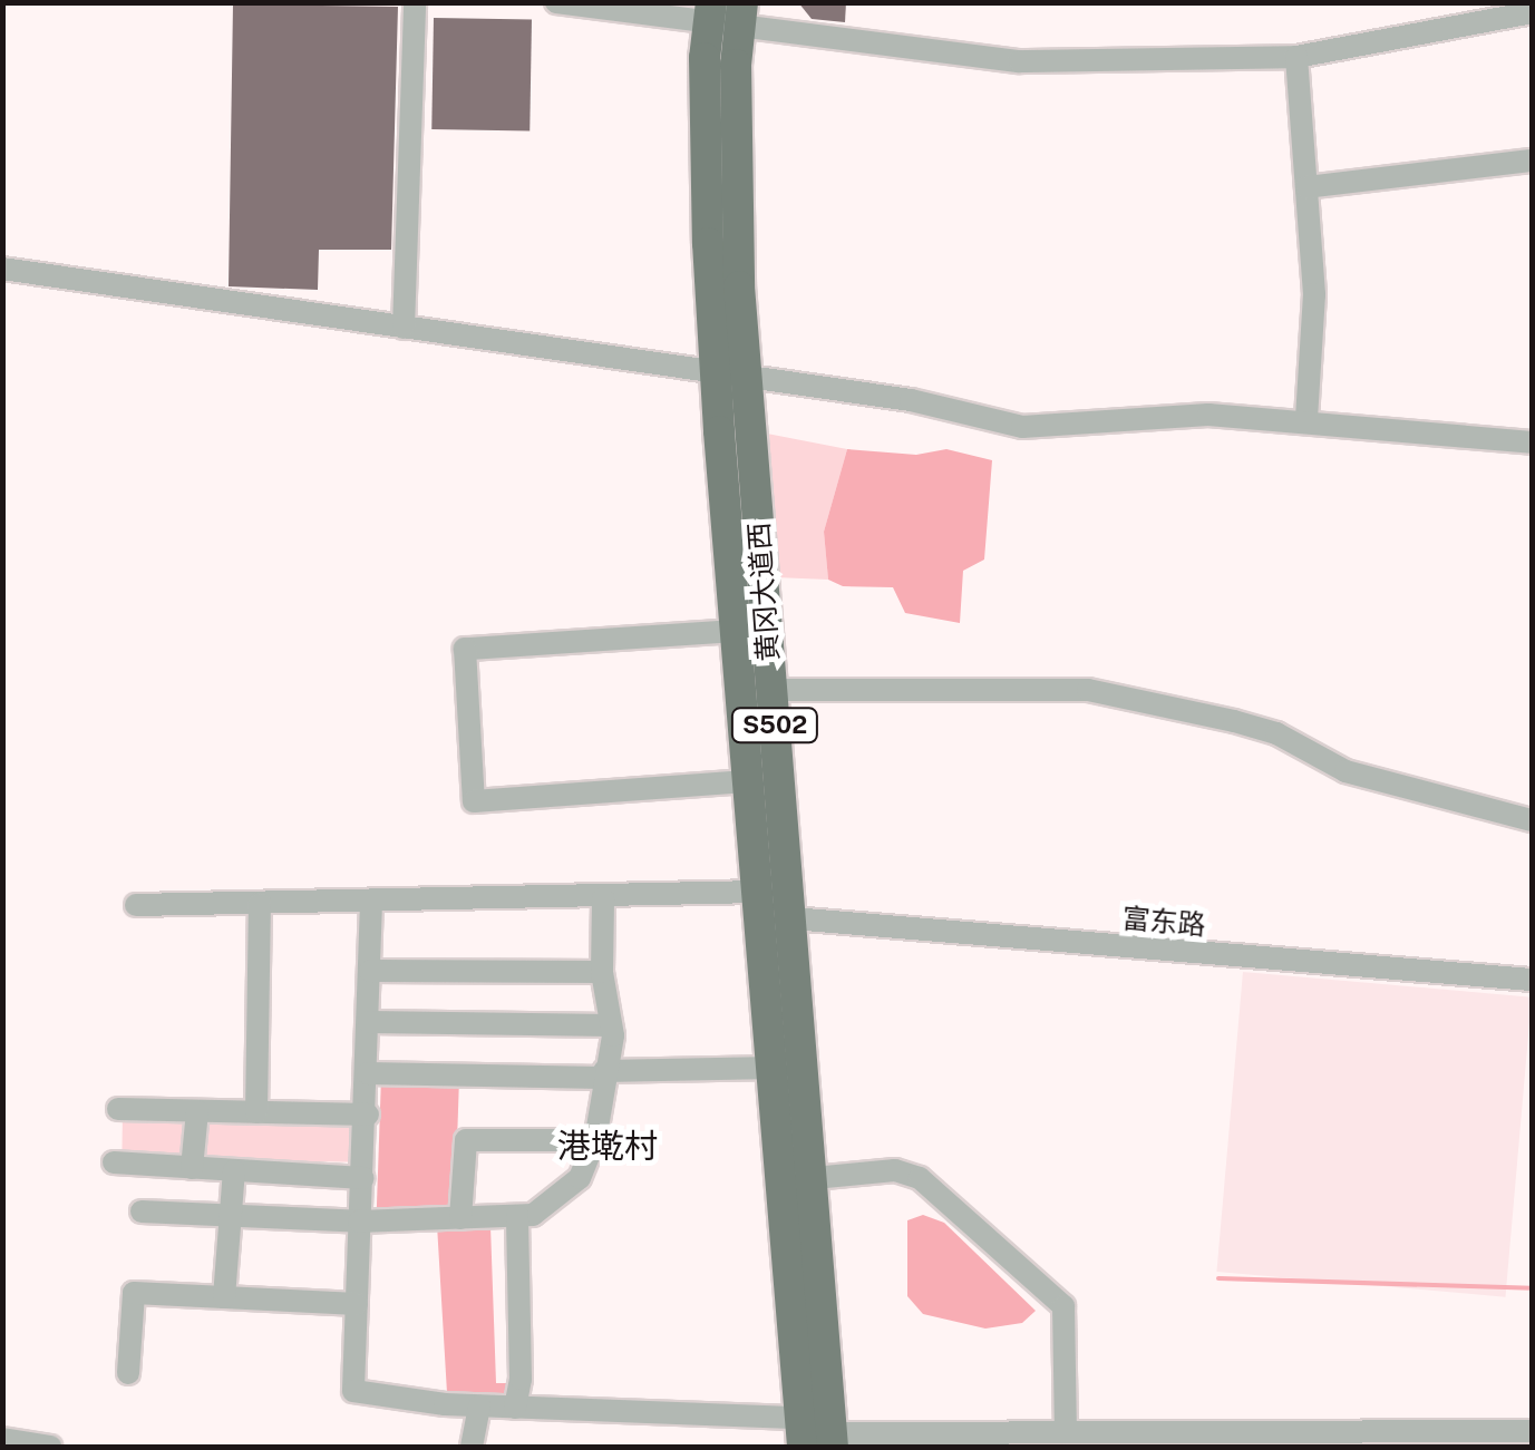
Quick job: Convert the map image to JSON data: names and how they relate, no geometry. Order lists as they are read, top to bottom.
{
  "streets": {
    "main road": ["黄冈大道西", "S502"],
    "street": ["富东路"]
  },
  "crossings": [
    ["黄冈大道西", "富东路"]
  ],
  "districts": ["港墘村"]
}
